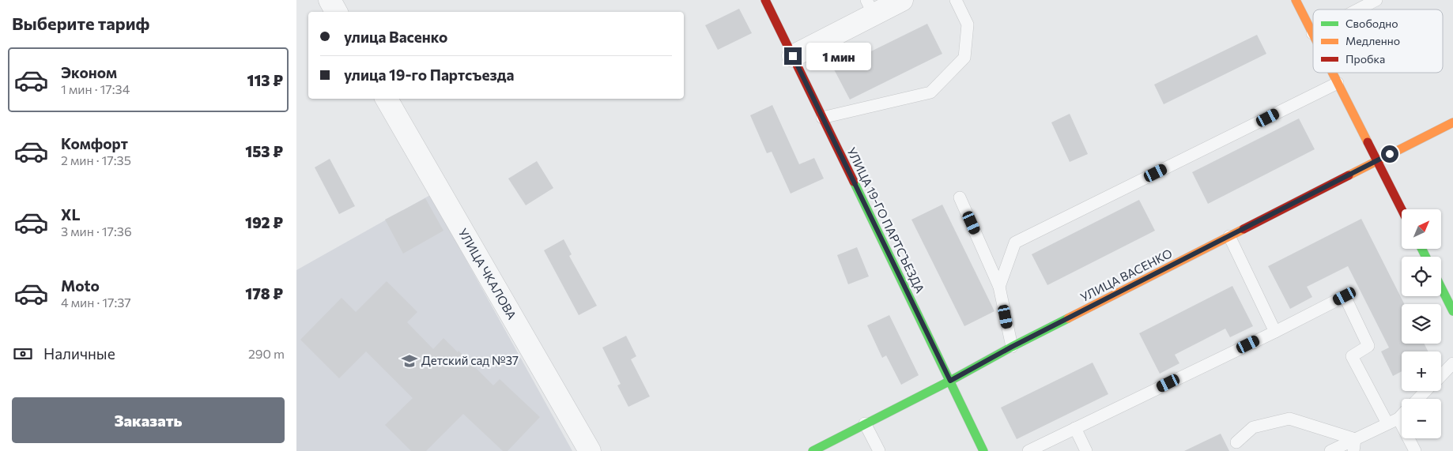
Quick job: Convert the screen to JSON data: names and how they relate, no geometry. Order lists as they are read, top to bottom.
{
  "streets": {
    "street": ["УЛИЦА 19-ГО ПАРТСЪЕЗДА", "УЛИЦА ЧКАЛОВА", "УЛИЦА ВАСЕНКО"]
  },
  "crossings": [
    ["УЛИЦА 19-ГО ПАРТСЪЕЗДА", "УЛИЦА ВАСЕНКО"]
  ],
  "places": {
    "school or university": ["Детский сад №37"]
  },
  "legend": ["Свободно", "Медленно", "Пробка"],
  "north": "top right",
  "page": {
    "heading": "Выберите тариф",
    "banner": ["улица Васенко", "улица 19-го Партсъезда"],
    "bubble": "1 мин",
    "list": [
      {
        "name": "Эконом",
        "note": "1 мин · 17:34",
        "value": "113 ₽"
      },
      {
        "name": "Комфорт",
        "note": "2 мин · 17:35",
        "value": "153 ₽"
      },
      {
        "name": "XL",
        "note": "3 мин · 17:36",
        "value": "192 ₽"
      },
      {
        "name": "Moto",
        "note": "4 мин · 17:37",
        "value": "178 ₽"
      }
    ],
    "map_buttons": ["+", "−"],
    "pay": ["Наличные", "290 m"],
    "buttons": "Заказать"
  }
}
